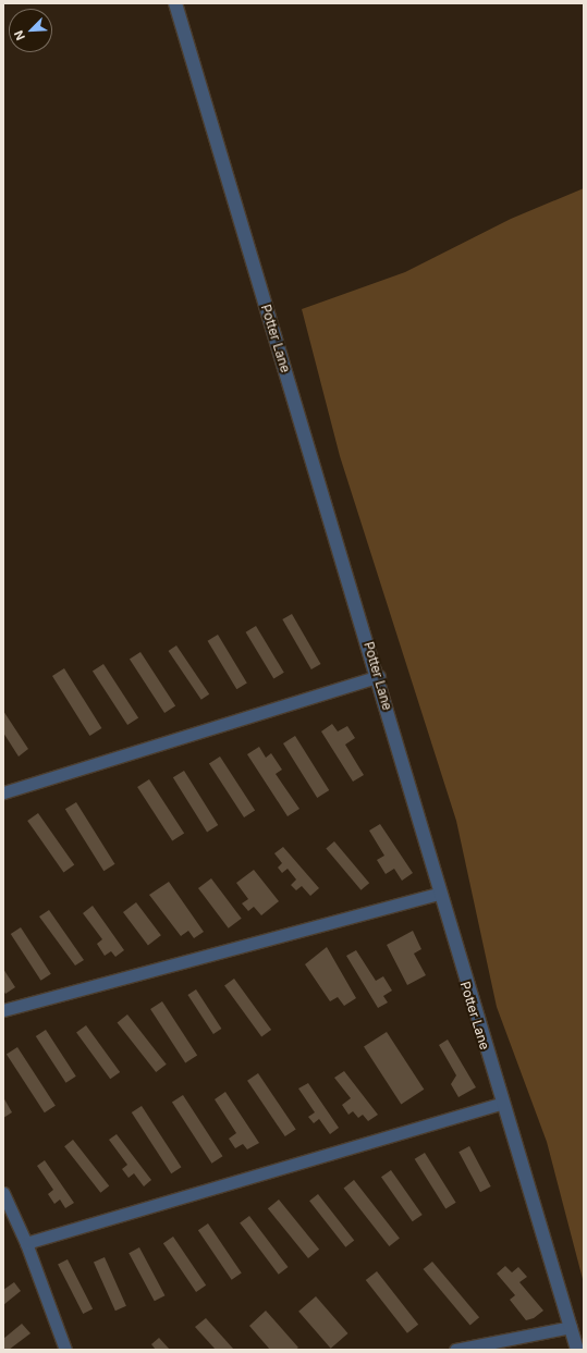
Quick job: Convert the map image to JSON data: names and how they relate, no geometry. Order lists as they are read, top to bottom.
{
  "streets": {
    "street": ["Potter Lane"]
  },
  "north": "bottom left"
}
